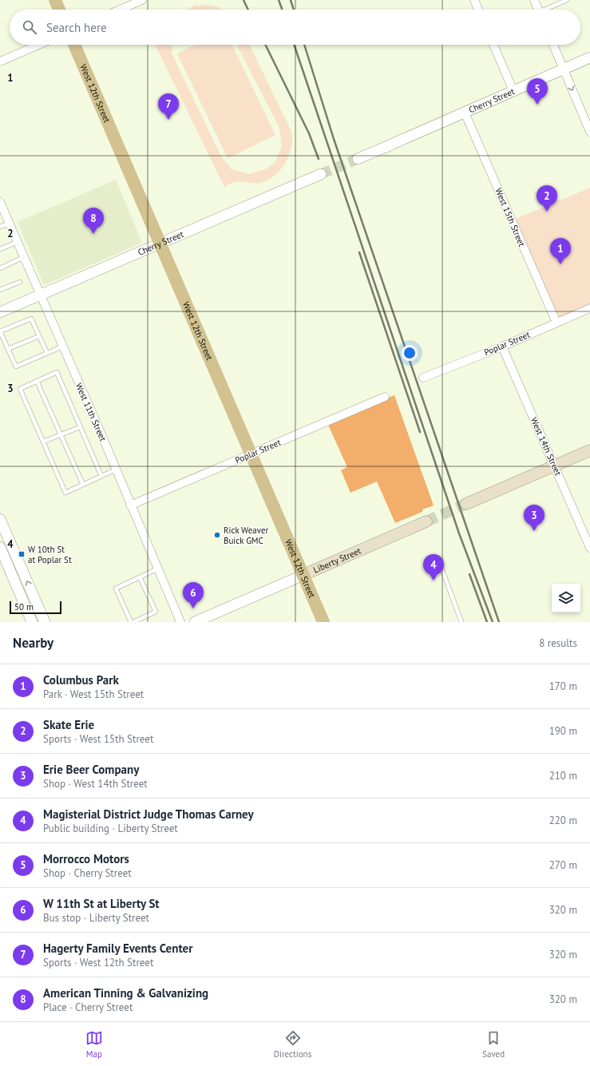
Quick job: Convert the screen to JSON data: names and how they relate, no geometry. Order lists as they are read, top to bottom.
{
  "streets": {
    "main road": ["West 12th Street", "Liberty Street"],
    "street": [
      "Cherry Street",
      "West 15th Street",
      "Poplar Street",
      "West 11th Street",
      "West 14th Street"
    ]
  },
  "crossings": [
    ["West 12th Street", "Cherry Street"],
    ["West 12th Street", "Poplar Street"],
    ["West 12th Street", "Liberty Street"],
    ["Cherry Street", "West 15th Street"],
    ["Cherry Street", "West 11th Street"],
    ["West 15th Street", "Poplar Street"],
    ["Poplar Street", "West 11th Street"],
    ["Poplar Street", "West 14th Street"]
  ],
  "places": {
    "other": ["Rick Weaver Buick GMC"],
    "transit": ["W 10th St at Poplar St"]
  },
  "scale_bar": "50 m",
  "page": {
    "search": "Search here",
    "pins": [
      "5",
      "7",
      "2",
      "8",
      "1",
      "3",
      "4",
      "6"
    ],
    "scale": "50 m",
    "heading": ["Nearby", "8 results"],
    "list": [
      {
        "mark": "1",
        "name": "Columbus Park",
        "note": "Park · West 15th Street",
        "value": "170 m"
      },
      {
        "mark": "2",
        "name": "Skate Erie",
        "note": "Sports · West 15th Street",
        "value": "190 m"
      },
      {
        "mark": "3",
        "name": "Erie Beer Company",
        "note": "Shop · West 14th Street",
        "value": "210 m"
      },
      {
        "mark": "4",
        "name": "Magisterial District Judge Thomas Carney",
        "note": "Public building · Liberty Street",
        "value": "220 m"
      },
      {
        "mark": "5",
        "name": "Morrocco Motors",
        "note": "Shop · Cherry Street",
        "value": "270 m"
      },
      {
        "mark": "6",
        "name": "W 11th St at Liberty St",
        "note": "Bus stop · Liberty Street",
        "value": "320 m"
      },
      {
        "mark": "7",
        "name": "Hagerty Family Events Center",
        "note": "Sports · West 12th Street",
        "value": "320 m"
      },
      {
        "mark": "8",
        "name": "American Tinning & Galvanizing",
        "note": "Place · Cherry Street",
        "value": "320 m"
      }
    ],
    "nav": ["Map", "Directions", "Saved"]
  },
  "grid": {
    "rows": [
      "1",
      "2",
      "3",
      "4"
    ]
  }
}
